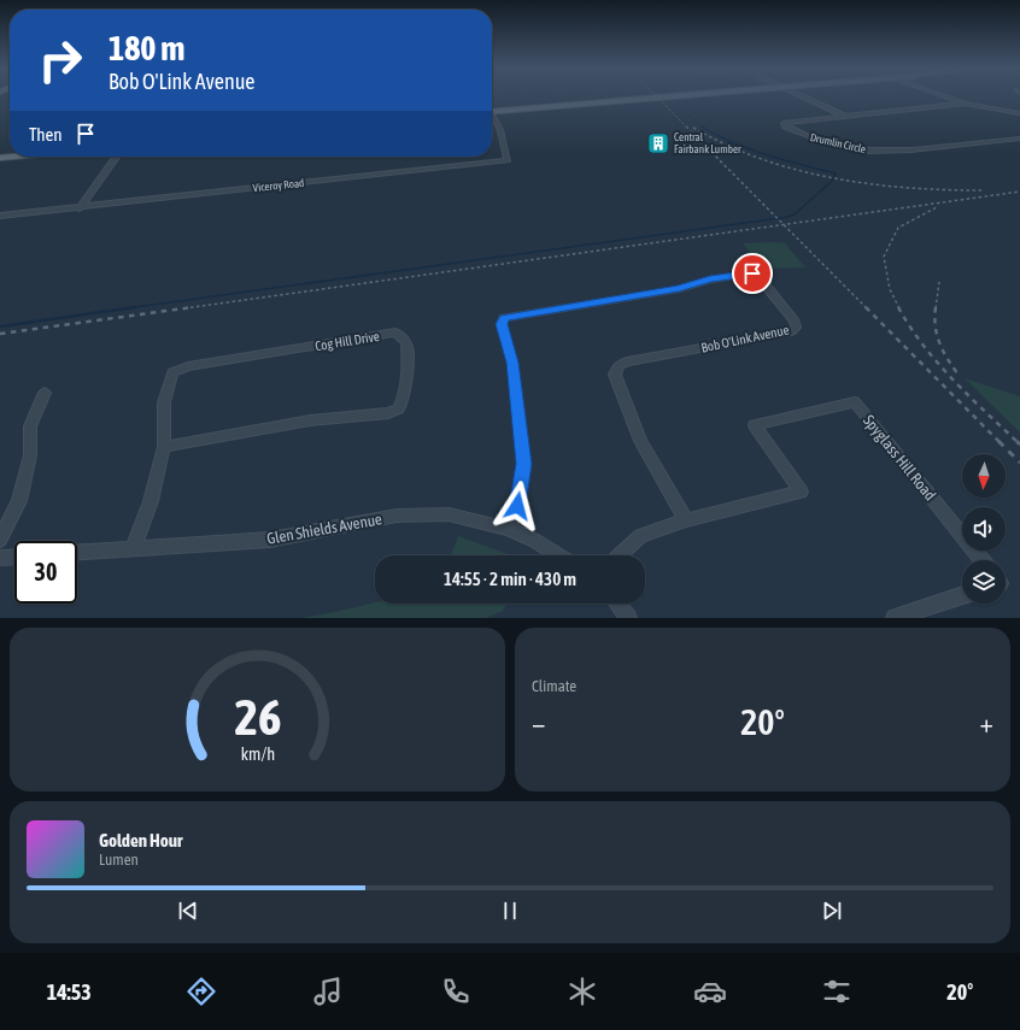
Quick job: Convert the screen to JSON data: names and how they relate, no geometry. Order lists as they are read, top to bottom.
{
  "streets": {
    "street": [
      "Drumlin Circle",
      "Viceroy Road",
      "Bob O'Link Avenue",
      "Cog Hill Drive",
      "Spyglass Hill Road",
      "Glen Shields Avenue"
    ]
  },
  "crossings": [
    ["Bob O'Link Avenue", "Spyglass Hill Road"],
    ["Bob O'Link Avenue", "Glen Shields Avenue"],
    ["Cog Hill Drive", "Glen Shields Avenue"]
  ],
  "places": {
    "building": ["Central Fairbank Lumber"]
  },
  "north": "bottom",
  "page": {
    "turn": ["180 m", "Bob O'Link Avenue"],
    "then": "Then",
    "limit": "30",
    "trip": "14:55 · 2 min · 430 m",
    "tile": "Climate",
    "heat": ["−", "20°", "+"],
    "song": ["Golden Hour", "Lumen"],
    "tabs": ["14:53", "20°"],
    "gauge": ["26", "km/h"]
  }
}
